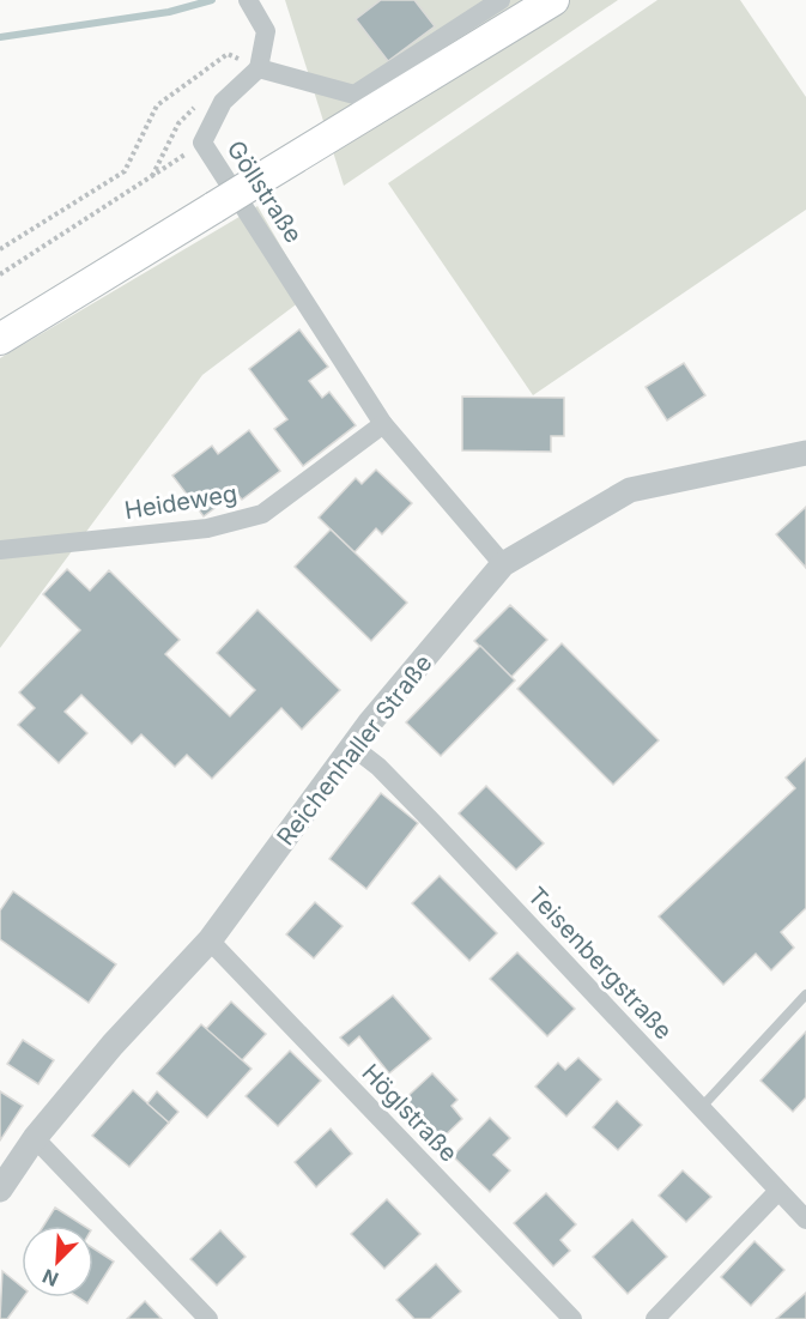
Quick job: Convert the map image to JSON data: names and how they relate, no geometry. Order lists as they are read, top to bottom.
{
  "streets": {
    "street": [
      "Göllstraße",
      "Heideweg",
      "Reichenhaller Straße",
      "Teisenbergstraße",
      "Höglstraße"
    ]
  },
  "crossings": [
    ["Göllstraße", "Heideweg"],
    ["Göllstraße", "Reichenhaller Straße"],
    ["Reichenhaller Straße", "Teisenbergstraße"],
    ["Reichenhaller Straße", "Höglstraße"]
  ],
  "north": "bottom left"
}
